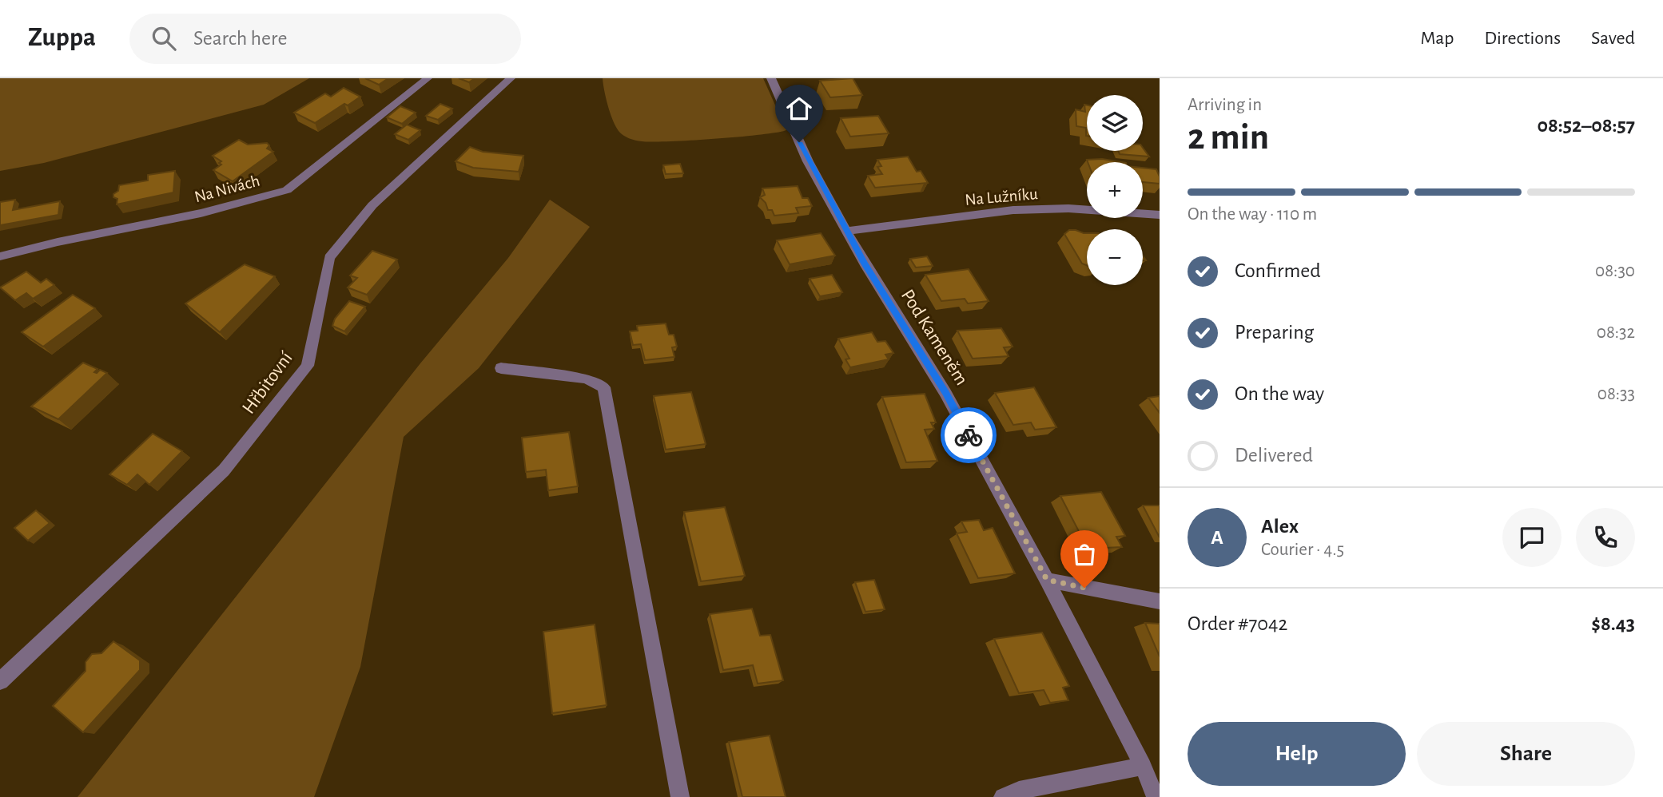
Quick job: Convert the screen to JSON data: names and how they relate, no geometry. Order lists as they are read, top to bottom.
{
  "streets": {
    "street": [
      "Na Nivách",
      "Na Lužníku",
      "Pod Kameněm",
      "Hřbitovní"
    ]
  },
  "crossings": [
    ["Na Lužníku", "Pod Kameněm"]
  ],
  "page": {
    "header": "Zuppa",
    "search": "Search here",
    "nav": ["Map", "Directions", "Saved"],
    "heading": ["2 min", "Arriving in", "08:52–08:57"],
    "panel": [
      "Alex",
      "Courier · 4.5",
      "Order #7042",
      "$8.43"
    ],
    "map_buttons": ["+", "−"],
    "bar": "On the way · 110 m",
    "list": [
      ["Confirmed", "08:30"],
      ["Preparing", "08:32"],
      ["On the way", "08:33"],
      "Delivered"
    ],
    "round": "A",
    "buttons": ["Help", "Share"]
  }
}
